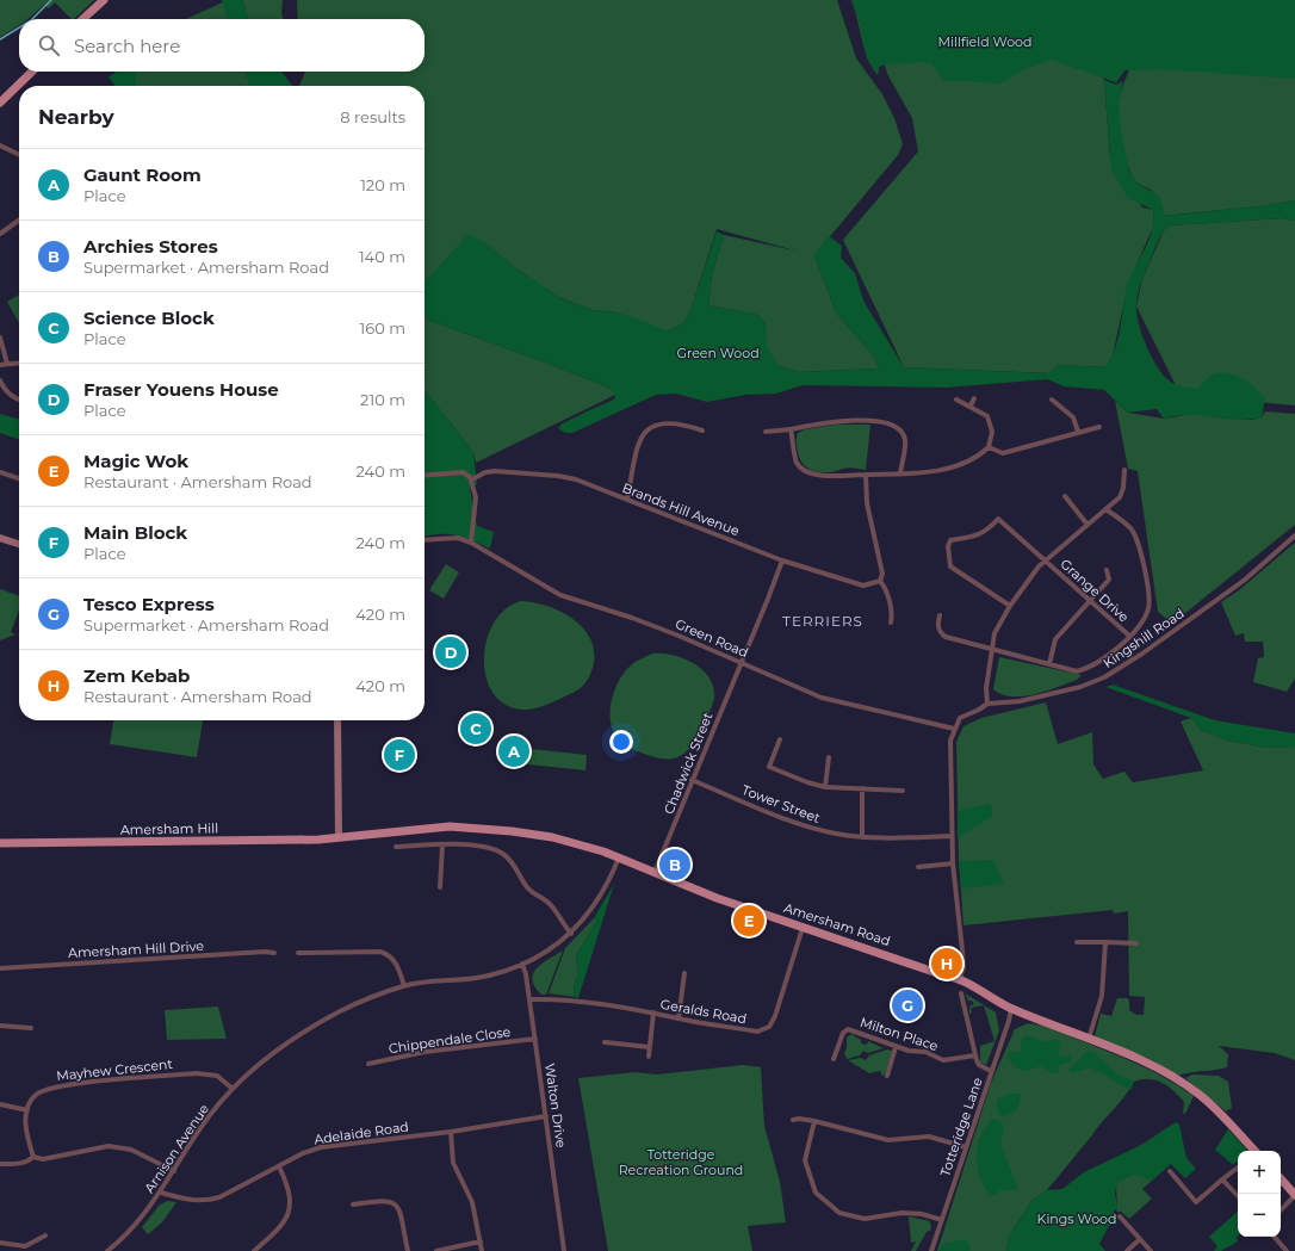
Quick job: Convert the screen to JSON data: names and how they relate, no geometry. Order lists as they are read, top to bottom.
{
  "streets": {
    "main road": ["Amersham Hill", "Amersham Road"],
    "street": [
      "Brands Hill Avenue",
      "Grange Drive",
      "Green Road",
      "Kingshill Road",
      "Chadwick Street",
      "Tower Street",
      "Amersham Hill Drive",
      "Geralds Road",
      "Milton Place",
      "Chippendale Close",
      "Mayhew Crescent",
      "Walton Drive",
      "Totteridge Lane",
      "Adelaide Road",
      "Arnison Avenue"
    ]
  },
  "crossings": [
    ["Brands Hill Avenue", "Chadwick Street"],
    ["Green Road", "Kingshill Road"],
    ["Green Road", "Chadwick Street"],
    ["Chadwick Street", "Tower Street"],
    ["Chadwick Street", "Amersham Road"],
    ["Amersham Hill", "Amersham Road"],
    ["Amersham Road", "Geralds Road"],
    ["Amersham Road", "Totteridge Lane"],
    ["Amersham Road", "Arnison Avenue"],
    ["Geralds Road", "Walton Drive"],
    ["Chippendale Close", "Walton Drive"],
    ["Mayhew Crescent", "Arnison Avenue"],
    ["Walton Drive", "Adelaide Road"],
    ["Walton Drive", "Arnison Avenue"],
    ["Adelaide Road", "Arnison Avenue"]
  ],
  "districts": ["TERRIERS"],
  "parks": [
    "Millfield Wood",
    "Green Wood",
    "Totteridge Recreation Ground",
    "Kings Wood"
  ],
  "page": {
    "search": "Search here",
    "heading": ["Nearby", "8 results"],
    "list": [
      {
        "mark": "A",
        "name": "Gaunt Room",
        "note": "Place",
        "value": "120 m"
      },
      {
        "mark": "B",
        "name": "Archies Stores",
        "note": "Supermarket · Amersham Road",
        "value": "140 m"
      },
      {
        "mark": "C",
        "name": "Science Block",
        "note": "Place",
        "value": "160 m"
      },
      {
        "mark": "D",
        "name": "Fraser Youens House",
        "note": "Place",
        "value": "210 m"
      },
      {
        "mark": "E",
        "name": "Magic Wok",
        "note": "Restaurant · Amersham Road",
        "value": "240 m"
      },
      {
        "mark": "F",
        "name": "Main Block",
        "note": "Place",
        "value": "240 m"
      },
      {
        "mark": "G",
        "name": "Tesco Express",
        "note": "Supermarket · Amersham Road",
        "value": "420 m"
      },
      {
        "mark": "H",
        "name": "Zem Kebab",
        "note": "Restaurant · Amersham Road",
        "value": "420 m"
      }
    ],
    "pins": [
      "D",
      "C",
      "A",
      "F",
      "B",
      "E",
      "H",
      "G"
    ],
    "map_buttons": ["+", "−"]
  }
}
